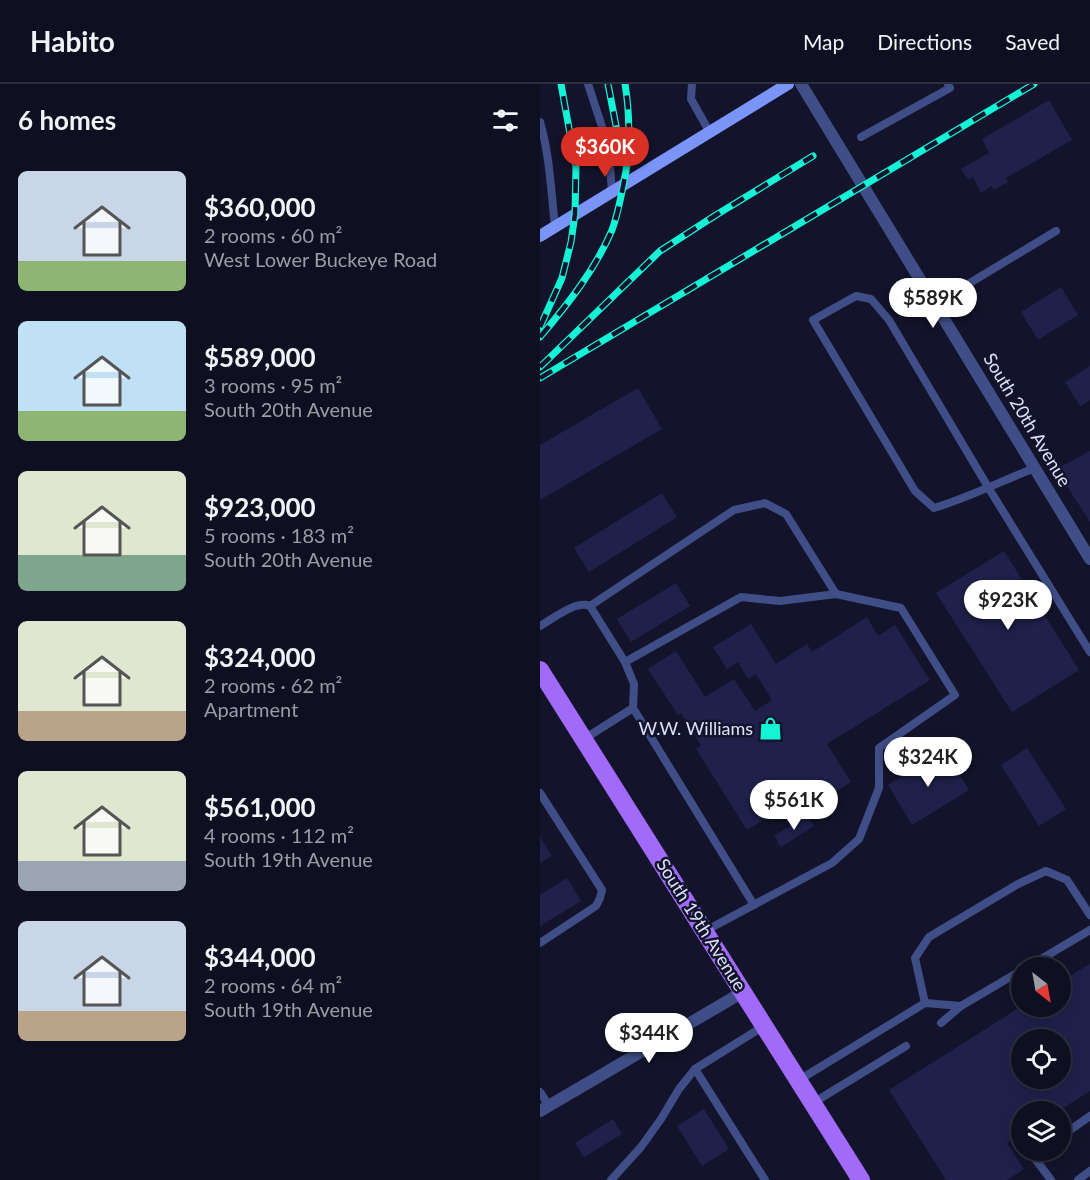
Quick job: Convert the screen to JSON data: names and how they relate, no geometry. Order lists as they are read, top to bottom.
{
  "streets": {
    "main road": ["South 19th Avenue"],
    "street": ["South 20th Avenue"]
  },
  "places": {
    "shop": ["W.W. Williams"]
  },
  "north": "bottom right",
  "page": {
    "header": "Habito",
    "nav": ["Map", "Directions", "Saved"],
    "heading": "6 homes",
    "price": [
      "$360K",
      "$589K",
      "$923K",
      "$324K",
      "$561K",
      "$344K"
    ],
    "list": [
      {
        "name": "$360,000",
        "note": "2 rooms · 60 m² · West Lower Buckeye Road"
      },
      {
        "name": "$589,000",
        "note": "3 rooms · 95 m² · South 20th Avenue"
      },
      {
        "name": "$923,000",
        "note": "5 rooms · 183 m² · South 20th Avenue"
      },
      {
        "name": "$324,000",
        "note": "2 rooms · 62 m² · Apartment"
      },
      {
        "name": "$561,000",
        "note": "4 rooms · 112 m² · South 19th Avenue"
      },
      {
        "name": "$344,000",
        "note": "2 rooms · 64 m² · South 19th Avenue"
      }
    ]
  }
}
